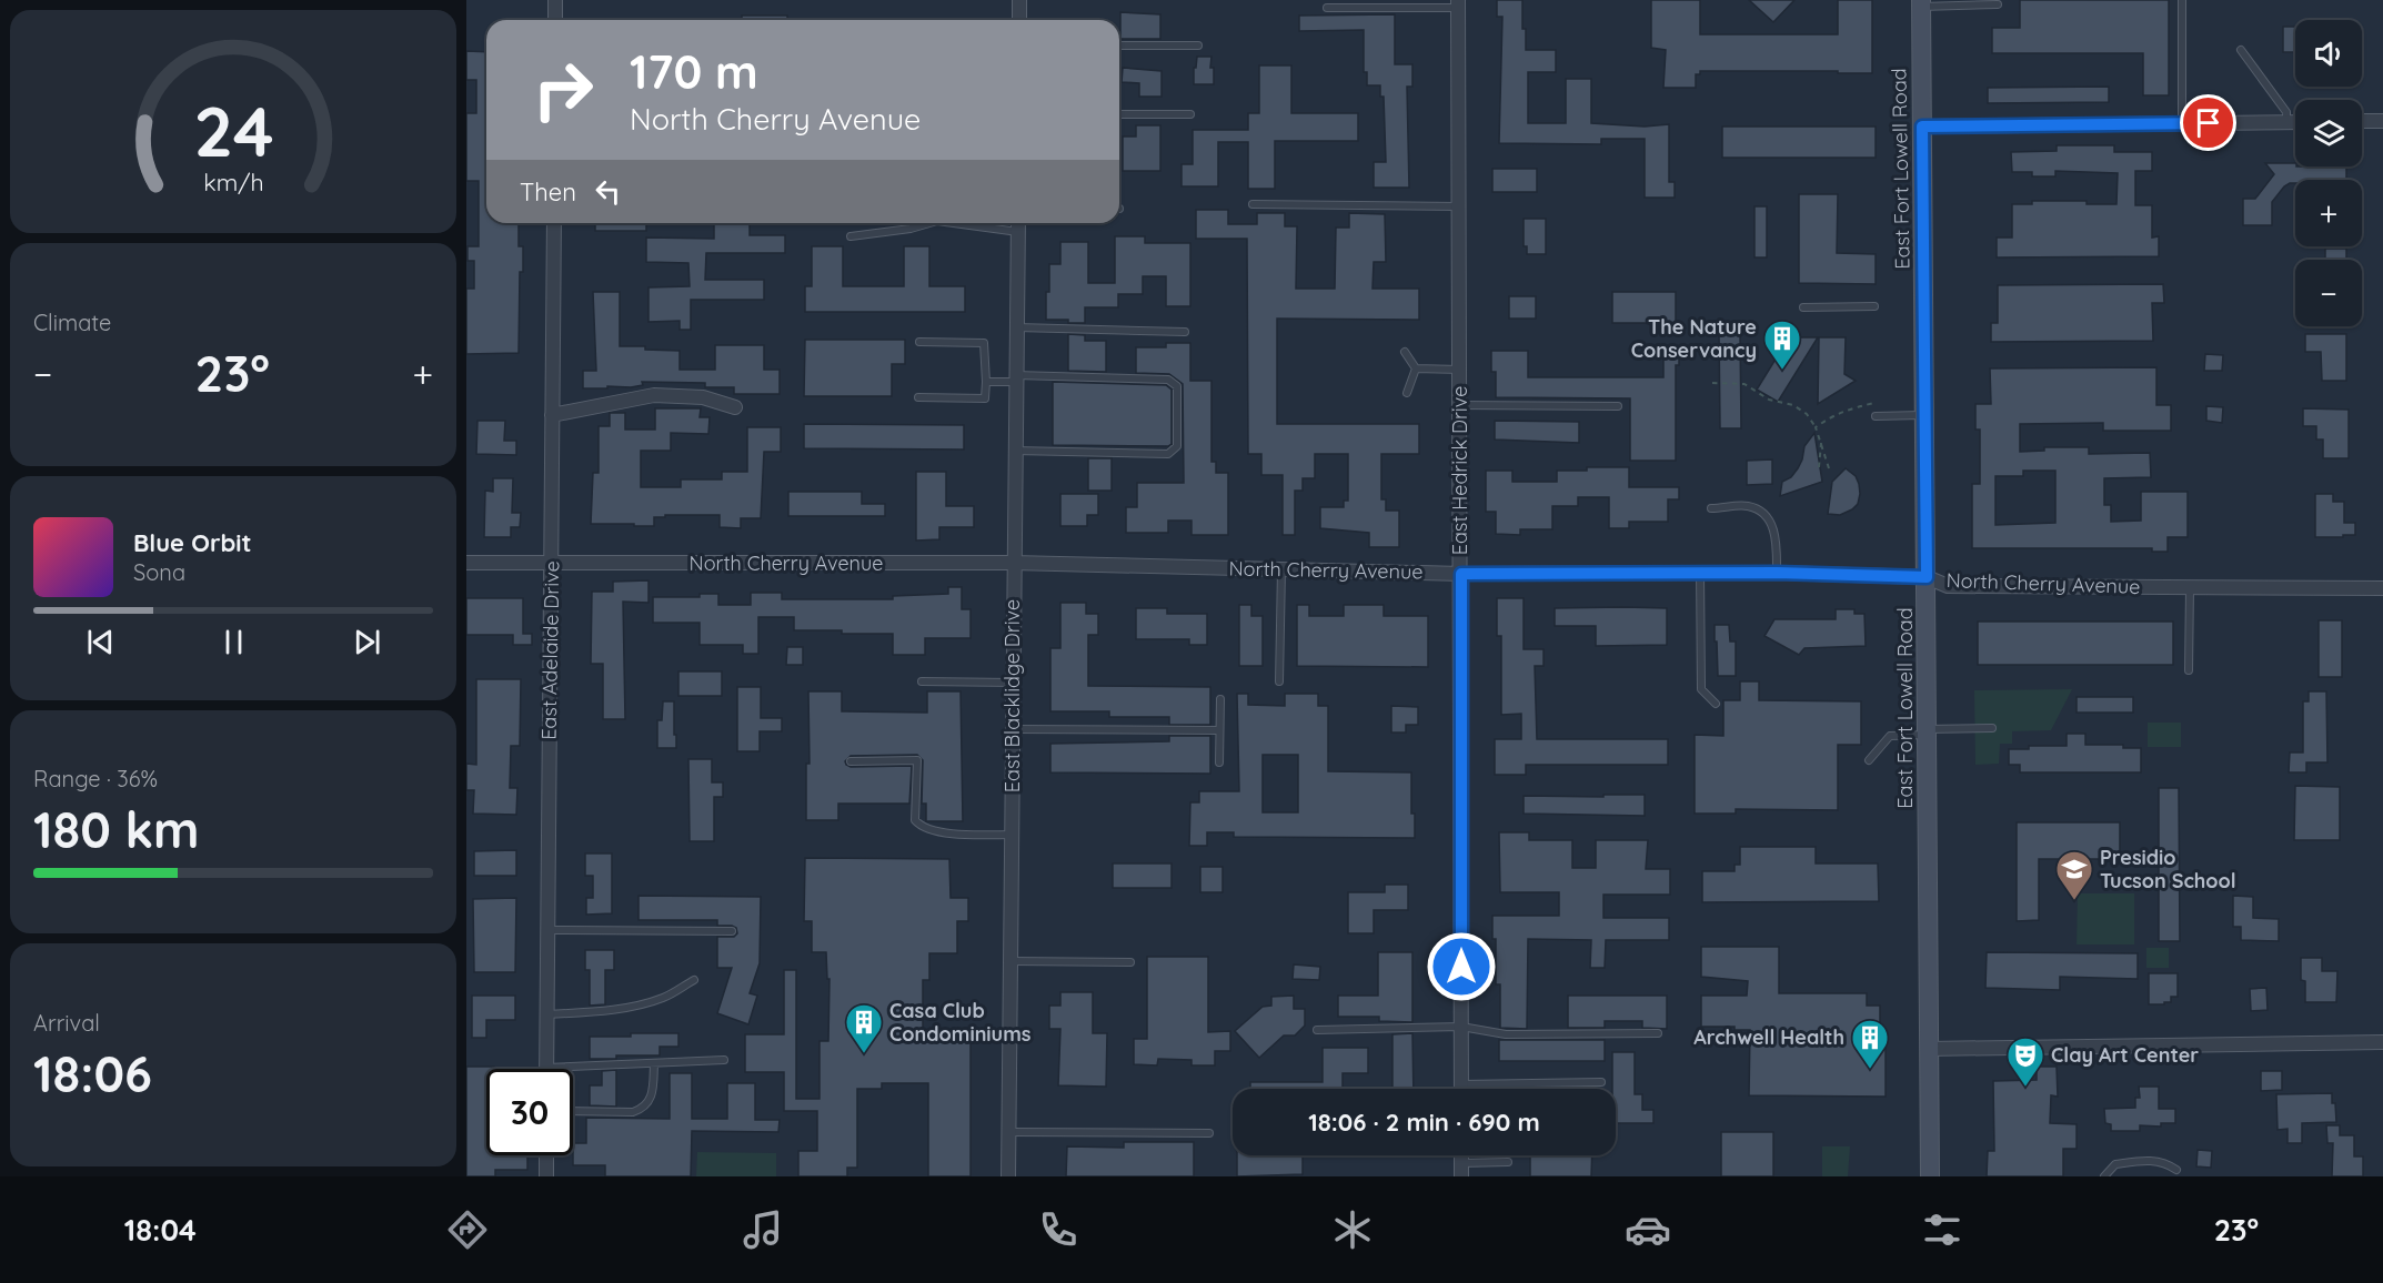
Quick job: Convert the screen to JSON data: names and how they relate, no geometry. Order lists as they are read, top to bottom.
{
  "streets": {
    "main road": ["East Fort Lowell Road"],
    "street": [
      "East Hedrick Drive",
      "North Cherry Avenue",
      "East Adelaide Drive",
      "East Blacklidge Drive"
    ]
  },
  "crossings": [
    ["East Fort Lowell Road", "North Cherry Avenue"],
    ["East Hedrick Drive", "North Cherry Avenue"],
    ["North Cherry Avenue", "East Adelaide Drive"],
    ["North Cherry Avenue", "East Blacklidge Drive"]
  ],
  "places": {
    "building": ["The Nature Conservancy", "Casa Club Condominiums", "Archwell Health"],
    "school or university": ["Presidio Tucson School"],
    "theatre": ["Clay Art Center"]
  },
  "page": {
    "map_buttons": ["+", "−"],
    "turn": ["170 m", "North Cherry Avenue"],
    "then": "Then",
    "tile": [
      "Climate",
      ["Range · 36%", "180 km"],
      ["Arrival", "18:06"]
    ],
    "heat": ["−", "23°", "+"],
    "song": ["Blue Orbit", "Sona"],
    "limit": "30",
    "trip": "18:06 · 2 min · 690 m",
    "tabs": ["18:04", "23°"],
    "gauge": ["24", "km/h"]
  }
}
